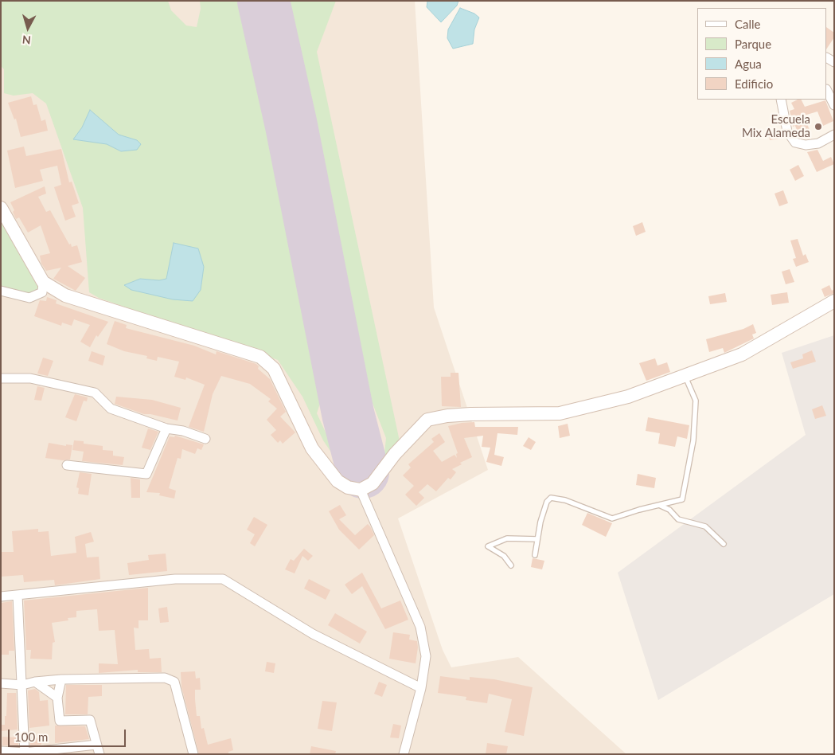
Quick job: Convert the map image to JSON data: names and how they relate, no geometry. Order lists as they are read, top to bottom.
{
  "places": ["Escuela Mix Alameda"],
  "legend": [
    "Calle",
    "Parque",
    "Agua",
    "Edificio"
  ],
  "scale_bar": "100 m",
  "north": "bottom"
}
